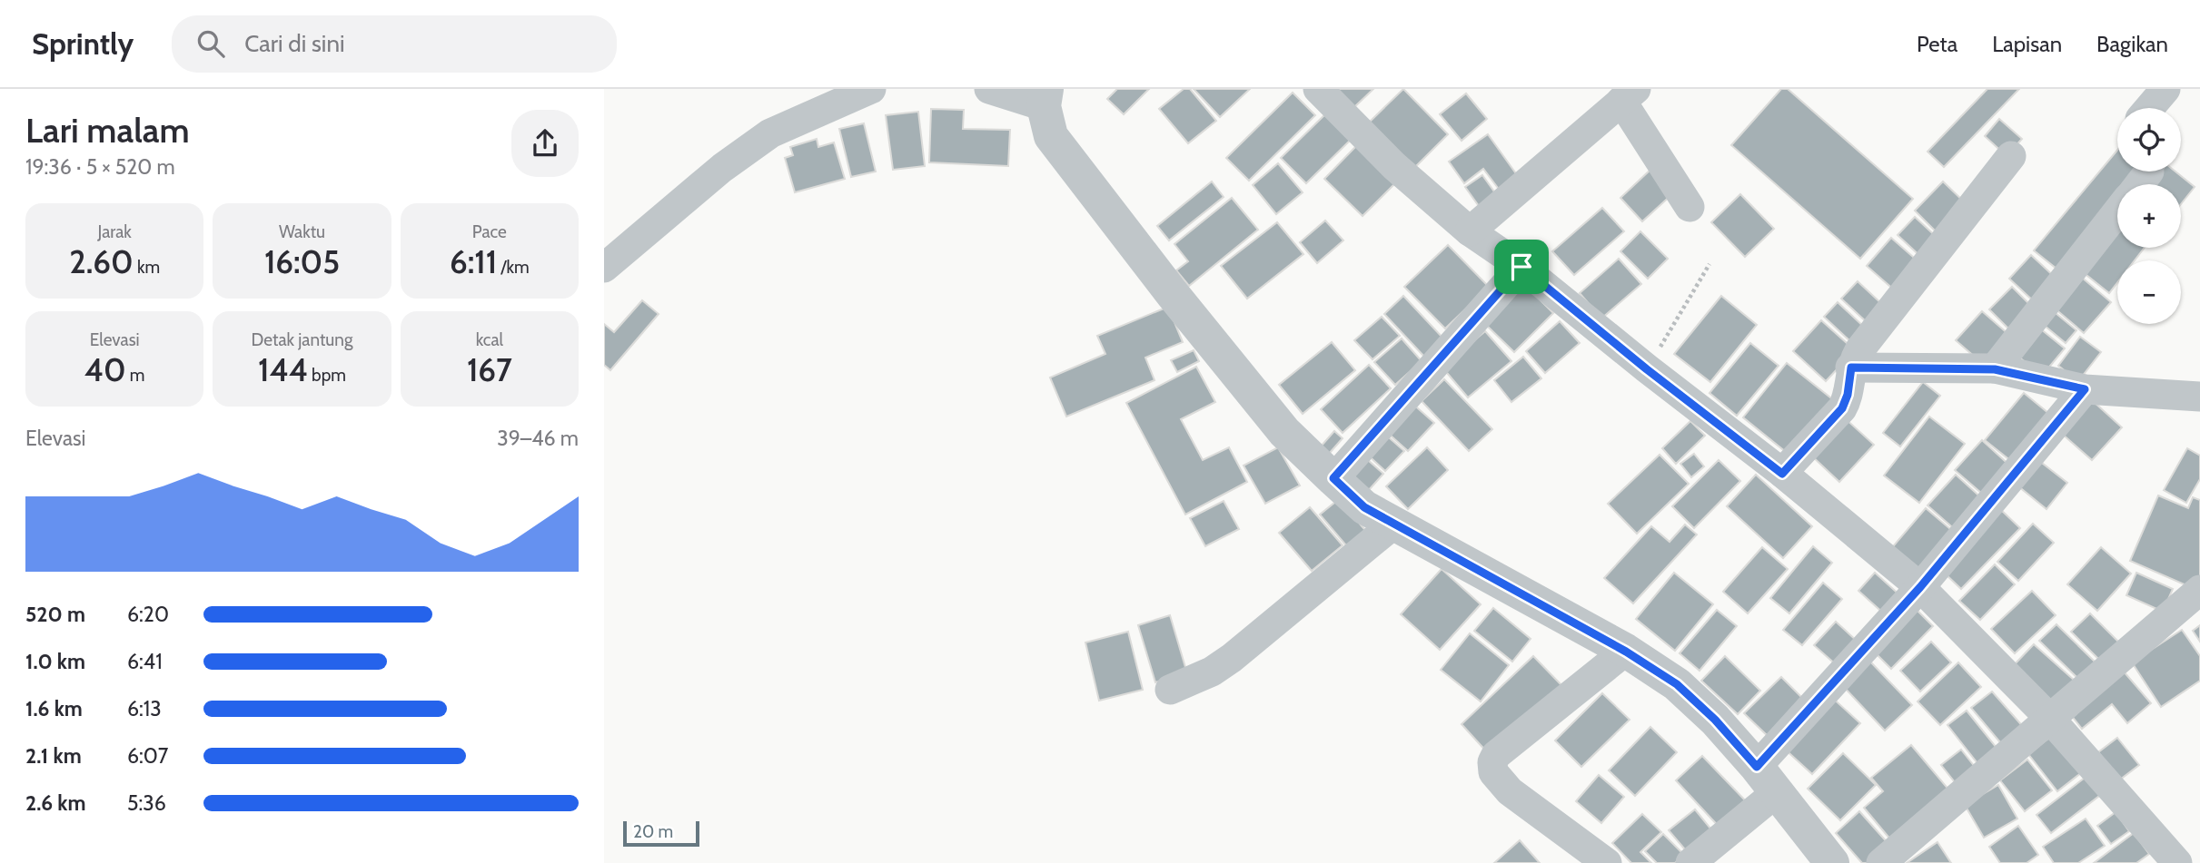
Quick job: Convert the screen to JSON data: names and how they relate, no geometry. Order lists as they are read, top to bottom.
{
  "scale_bar": "20 m",
  "page": {
    "header": "Sprintly",
    "search": "Cari di sini",
    "nav": ["Peta", "Lapisan", "Bagikan"],
    "heading": ["Lari malam", "19:36 · 5 × 520 m"],
    "map_buttons": ["+", "−"],
    "stats": [
      ["Jarak", "2.60 km"],
      ["Waktu", "16:05"],
      ["Pace", "6:11 /km"],
      ["Elevasi", "40 m"],
      ["Detak jantung", "144 bpm"],
      ["kcal", "167"]
    ],
    "chart": ["Elevasi", "39–46 m"],
    "list": [
      {
        "name": "520 m",
        "note": "6:20"
      },
      {
        "name": "1.0 km",
        "note": "6:41"
      },
      {
        "name": "1.6 km",
        "note": "6:13"
      },
      {
        "name": "2.1 km",
        "note": "6:07"
      },
      {
        "name": "2.6 km",
        "note": "5:36"
      }
    ],
    "scale": "20 m"
  }
}
